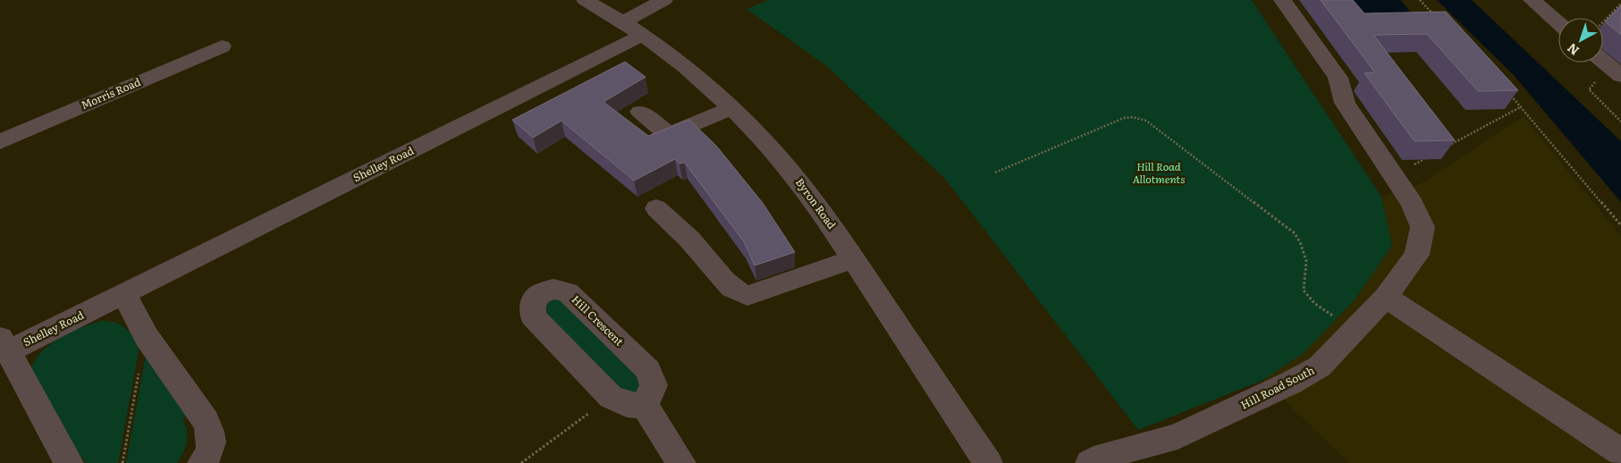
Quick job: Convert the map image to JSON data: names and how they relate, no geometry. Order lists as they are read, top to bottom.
{
  "streets": {
    "street": [
      "Morris Road",
      "Shelley Road",
      "Byron Road",
      "Hill Crescent",
      "Hill Road South"
    ]
  },
  "crossings": [
    ["Shelley Road", "Byron Road"]
  ],
  "parks": ["Hill Road Allotments"],
  "north": "bottom left"
}
